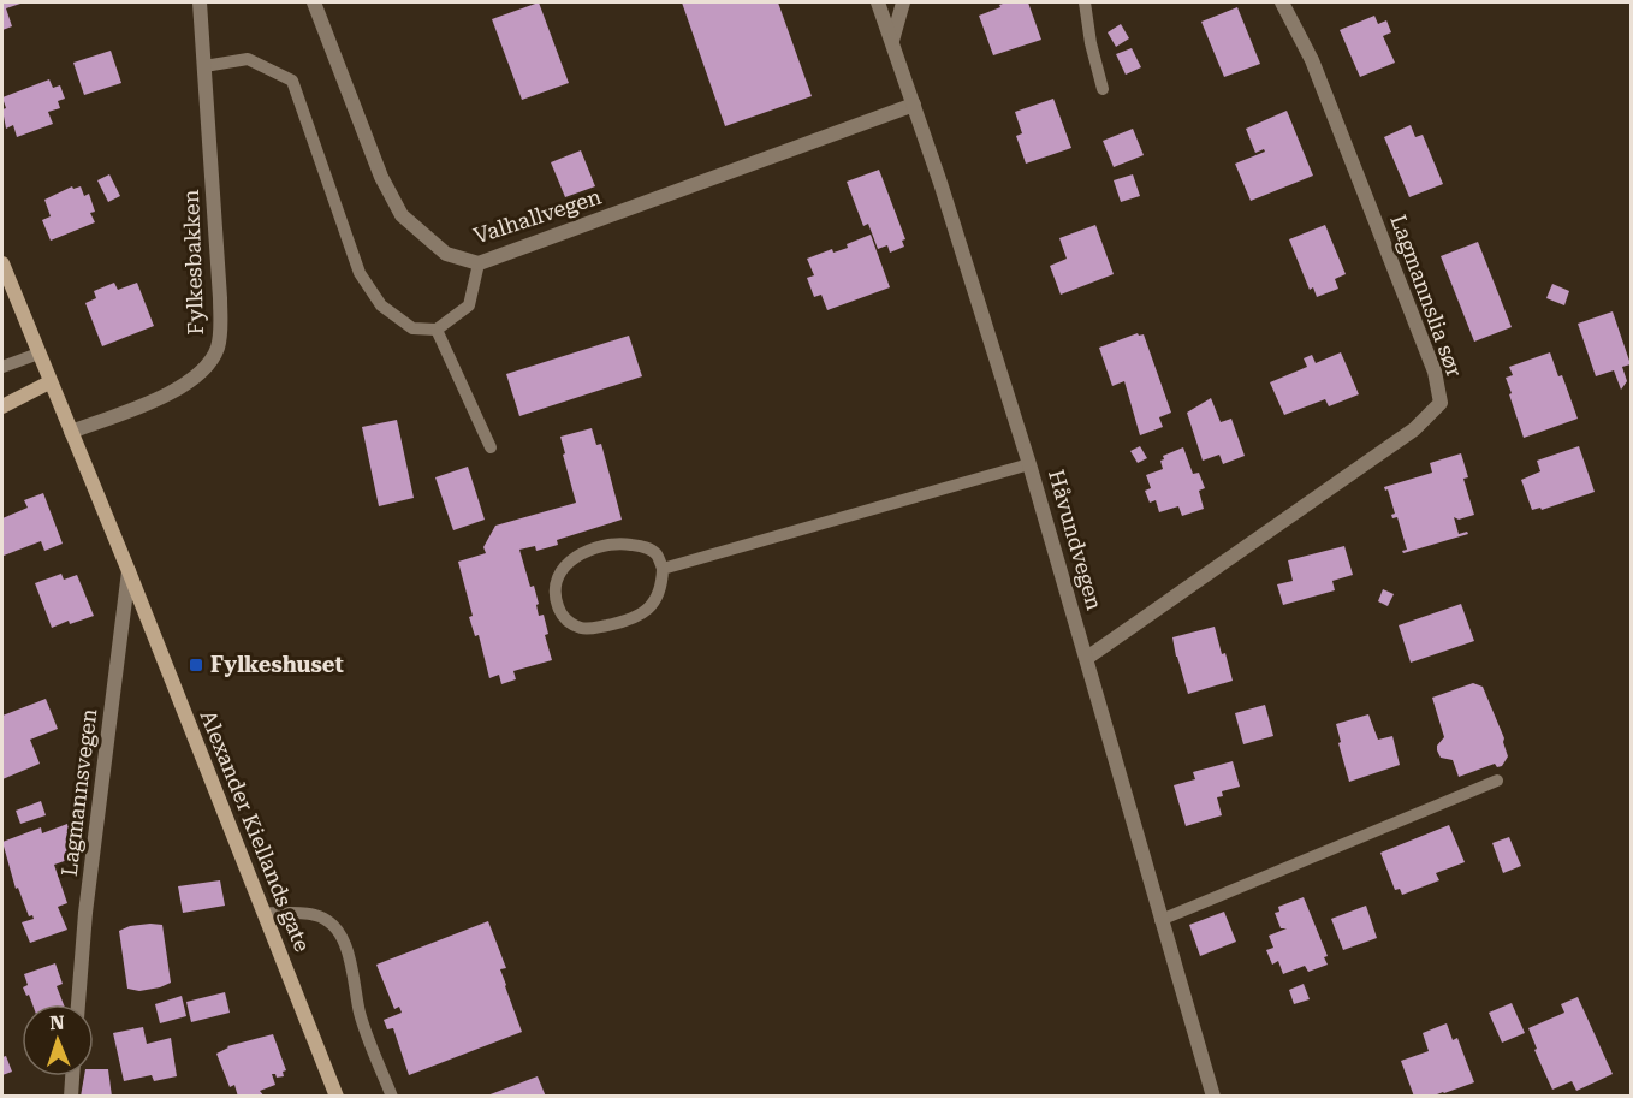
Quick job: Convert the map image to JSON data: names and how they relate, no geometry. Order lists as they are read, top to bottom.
{
  "streets": {
    "main road": ["Alexander Kiellands gate"],
    "street": [
      "Valhallvegen",
      "Fylkesbakken",
      "Lagmannslia sør",
      "Håvundvegen",
      "Lagmannsvegen"
    ]
  },
  "crossings": [
    ["Valhallvegen", "Håvundvegen"],
    ["Fylkesbakken", "Alexander Kiellands gate"],
    ["Lagmannslia sør", "Håvundvegen"],
    ["Lagmannsvegen", "Alexander Kiellands gate"]
  ],
  "places": {
    "transit": ["Fylkeshuset"]
  },
  "north": "top"
}
